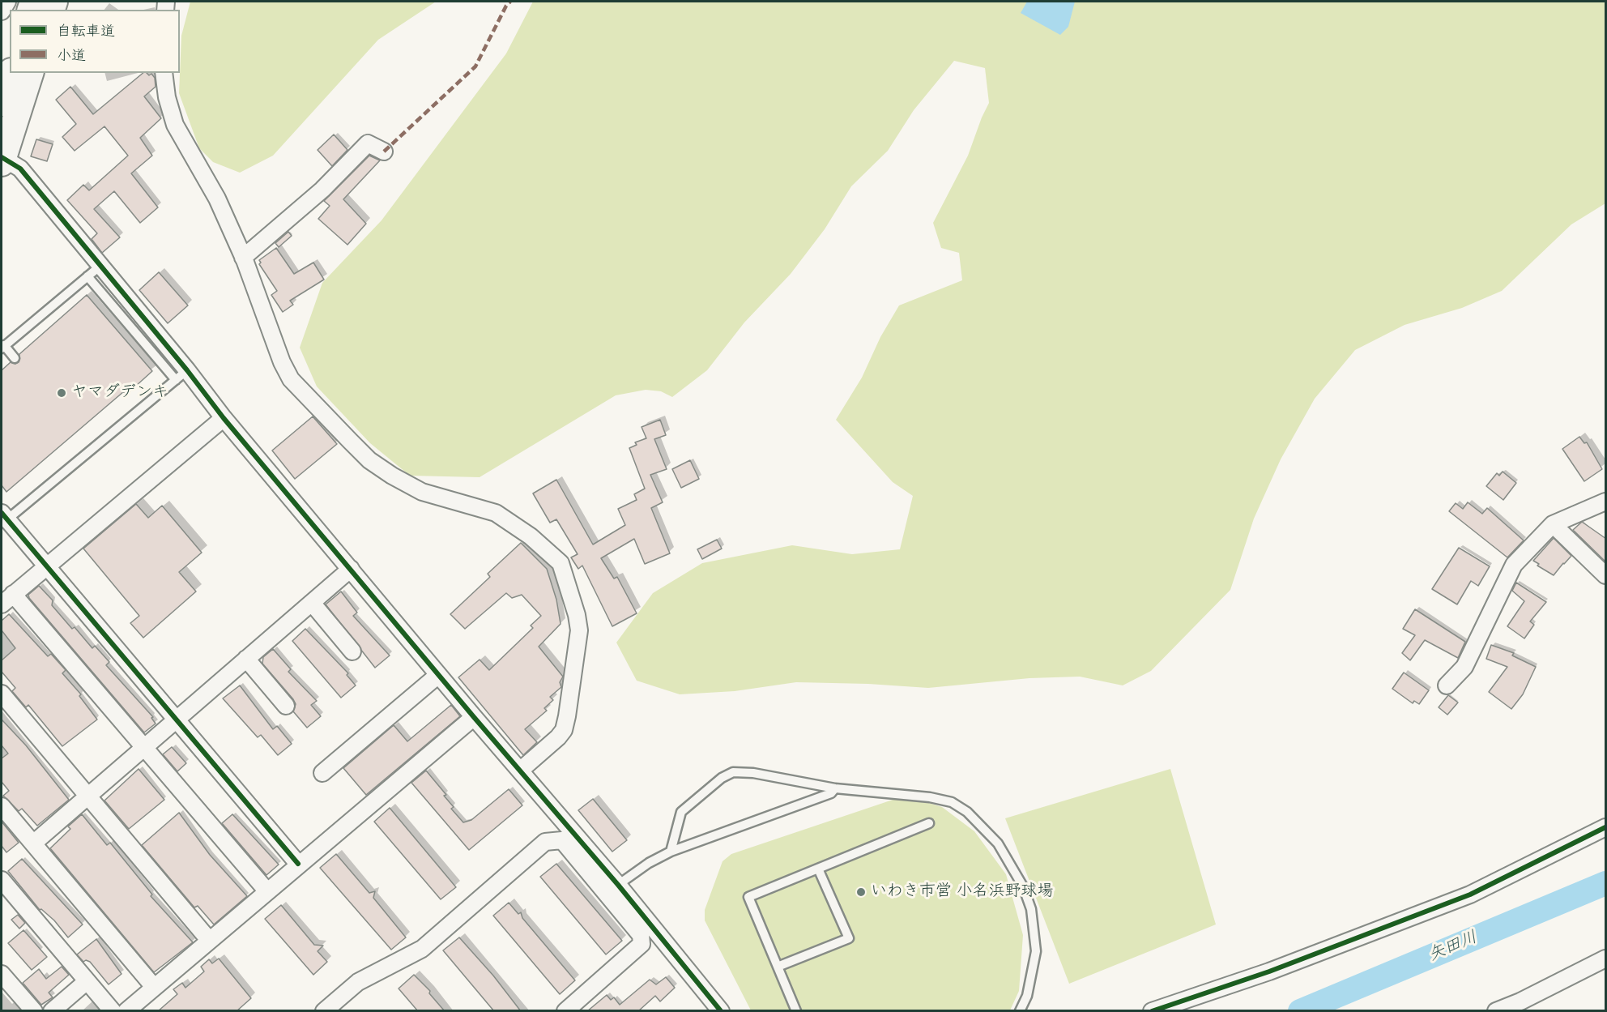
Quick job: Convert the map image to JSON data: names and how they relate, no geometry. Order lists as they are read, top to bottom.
{
  "water": ["矢田川"],
  "places": ["ヤマダデンキ", "いわき市営 小名浜野球場"],
  "legend": ["自転車道", "小道"]
}
